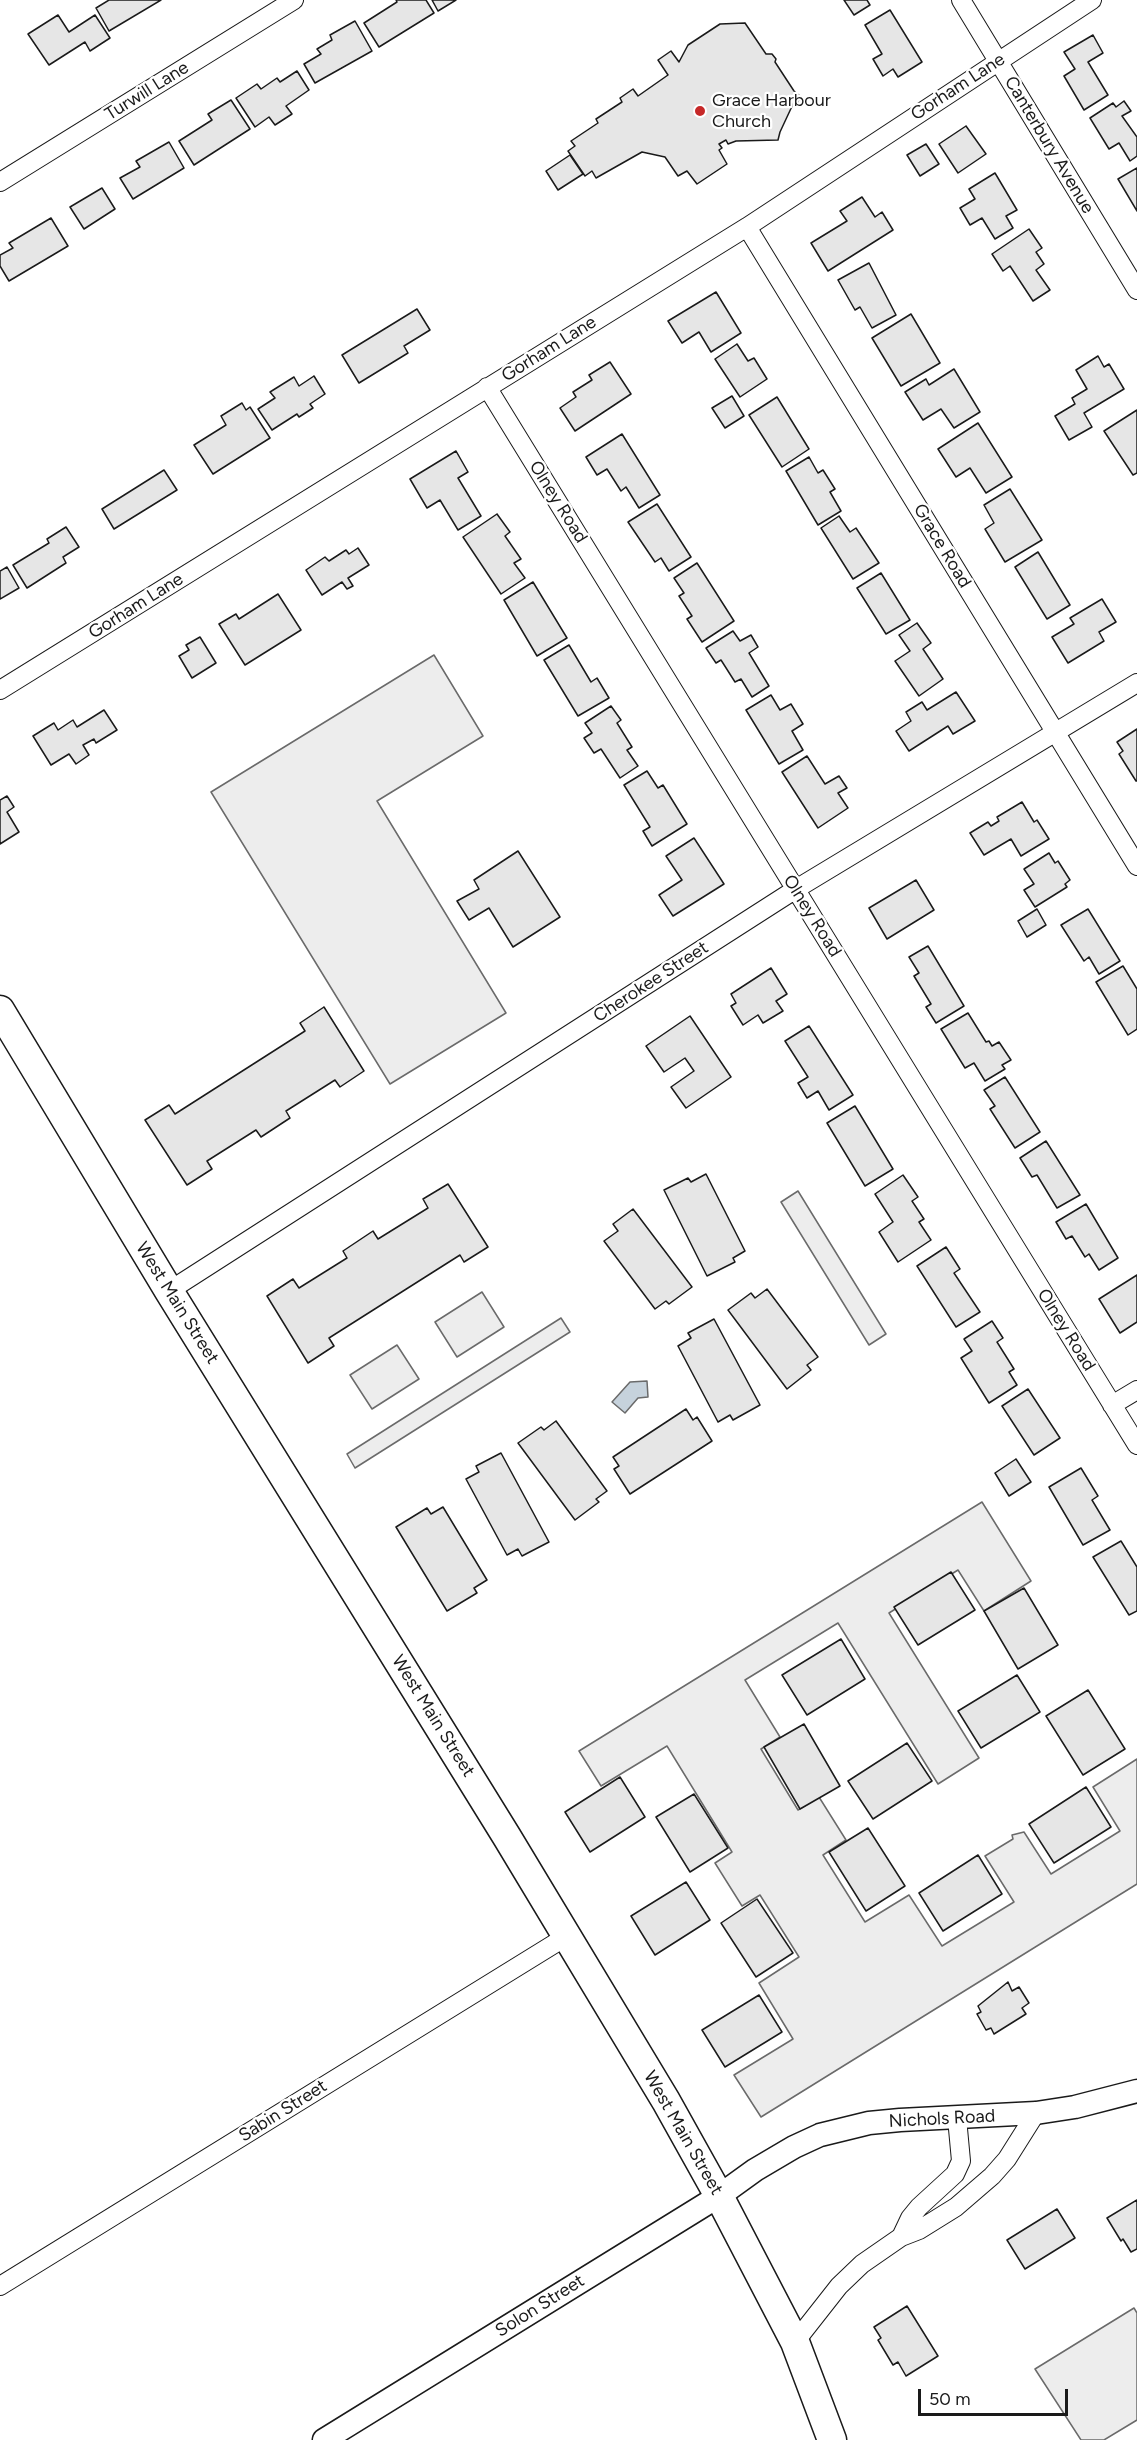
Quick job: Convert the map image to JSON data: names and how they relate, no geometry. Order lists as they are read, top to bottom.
{
  "streets": {
    "main road": ["West Main Street"],
    "street": [
      "Gorham Lane",
      "Turwill Lane",
      "Canterbury Avenue",
      "Olney Road",
      "Grace Road",
      "Cherokee Street",
      "Sabin Street",
      "Nichols Road",
      "Solon Street"
    ]
  },
  "crossings": [
    ["Gorham Lane", "Canterbury Avenue"],
    ["Gorham Lane", "Olney Road"],
    ["Gorham Lane", "Grace Road"],
    ["Olney Road", "Cherokee Street"],
    ["Grace Road", "Cherokee Street"],
    ["Cherokee Street", "West Main Street"],
    ["West Main Street", "Sabin Street"],
    ["West Main Street", "Solon Street"],
    ["Nichols Road", "Solon Street"]
  ],
  "places": ["Grace Harbour Church"],
  "scale_bar": "50 m"
}
